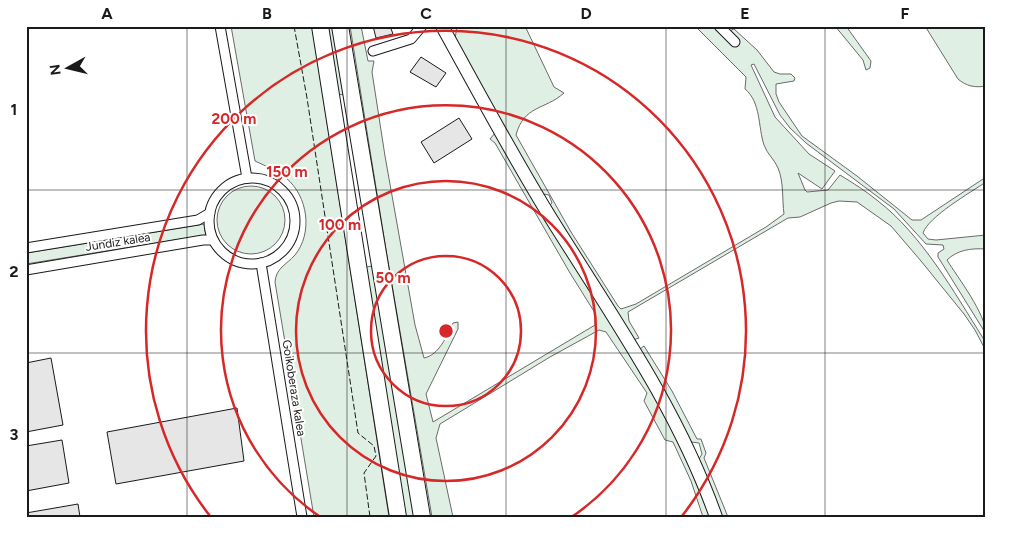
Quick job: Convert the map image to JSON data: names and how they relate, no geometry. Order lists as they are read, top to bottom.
{
  "streets": {
    "street": ["Jundiz kalea", "Goikoberaza kalea"]
  },
  "crossings": [
    ["Jundiz kalea", "Goikoberaza kalea"]
  ],
  "north": "left",
  "grid": {
    "columns": [
      "A",
      "B",
      "C",
      "D",
      "E",
      "F"
    ],
    "rows": ["1", "2", "3"]
  },
  "rings": [
    "200 m",
    "150 m",
    "100 m",
    "50 m"
  ]
}
